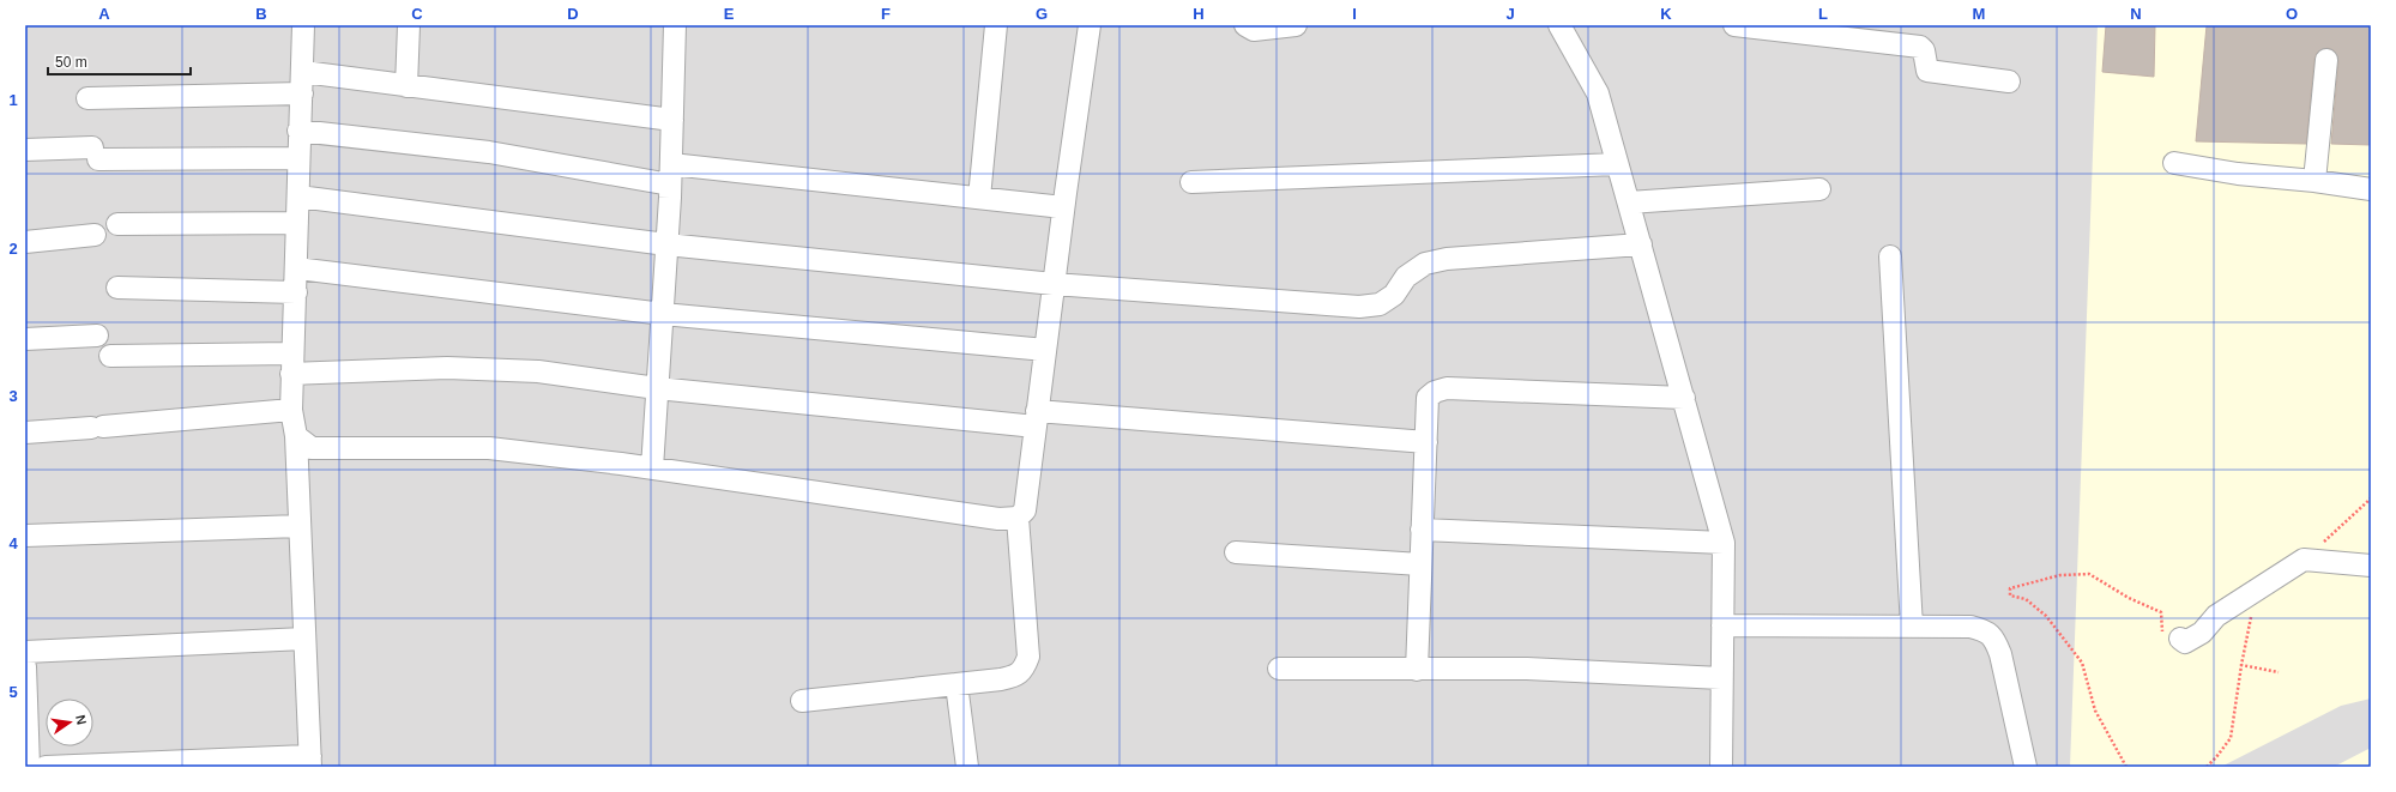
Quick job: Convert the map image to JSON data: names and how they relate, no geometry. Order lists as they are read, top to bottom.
{
  "scale_bar": "50 m",
  "north": "right",
  "grid": {
    "columns": [
      "A",
      "B",
      "C",
      "D",
      "E",
      "F",
      "G",
      "H",
      "I",
      "J",
      "K",
      "L",
      "M",
      "N",
      "O"
    ],
    "rows": [
      "1",
      "2",
      "3",
      "4",
      "5"
    ]
  }
}
